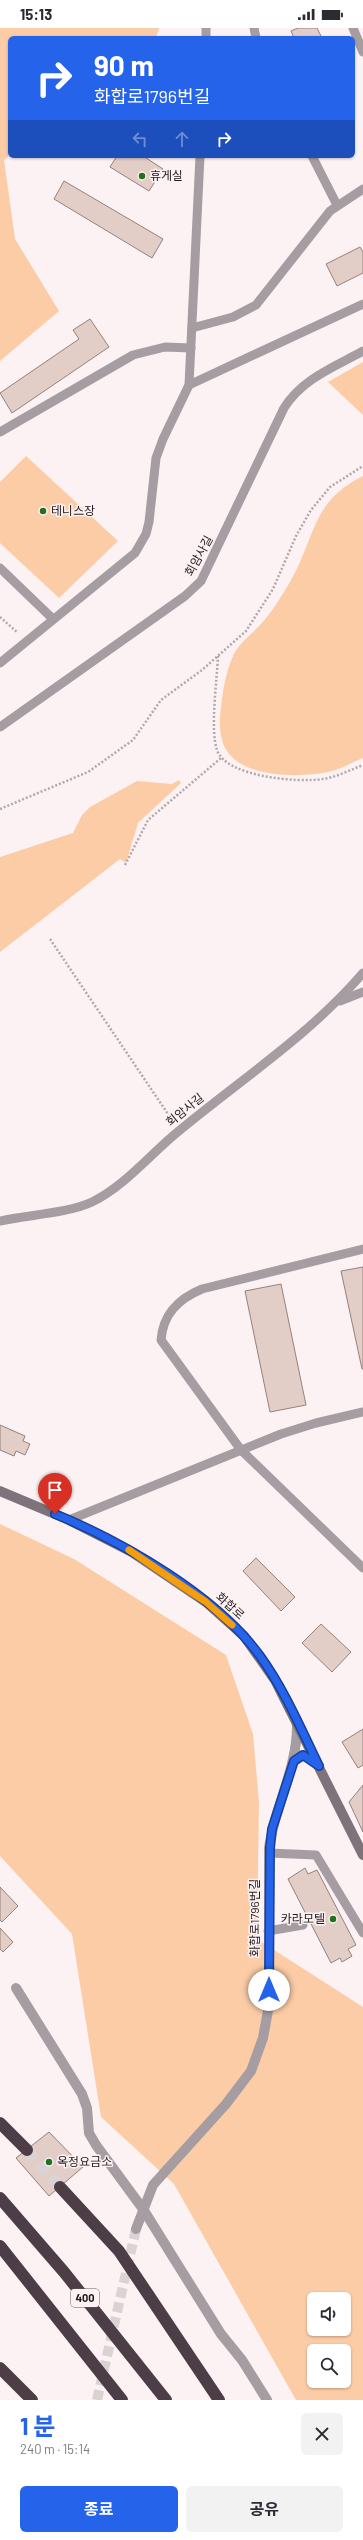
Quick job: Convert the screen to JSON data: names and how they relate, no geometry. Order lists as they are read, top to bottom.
{
  "streets": {
    "highway": ["400"],
    "main road": ["화합로"],
    "street": ["화합로1796번길"],
    "lane": ["회암사길"]
  },
  "crossings": [
    ["화합로", "화합로1796번길"]
  ],
  "places": [
    "휴게실",
    "테니스장",
    "카라모텔",
    "옥정요금소"
  ],
  "page": {
    "status": "15:13",
    "turn": ["90 m", "화합로1796번길"],
    "heading": ["1 분", "240 m · 15:14"],
    "buttons": ["종료", "공유"]
  }
}
